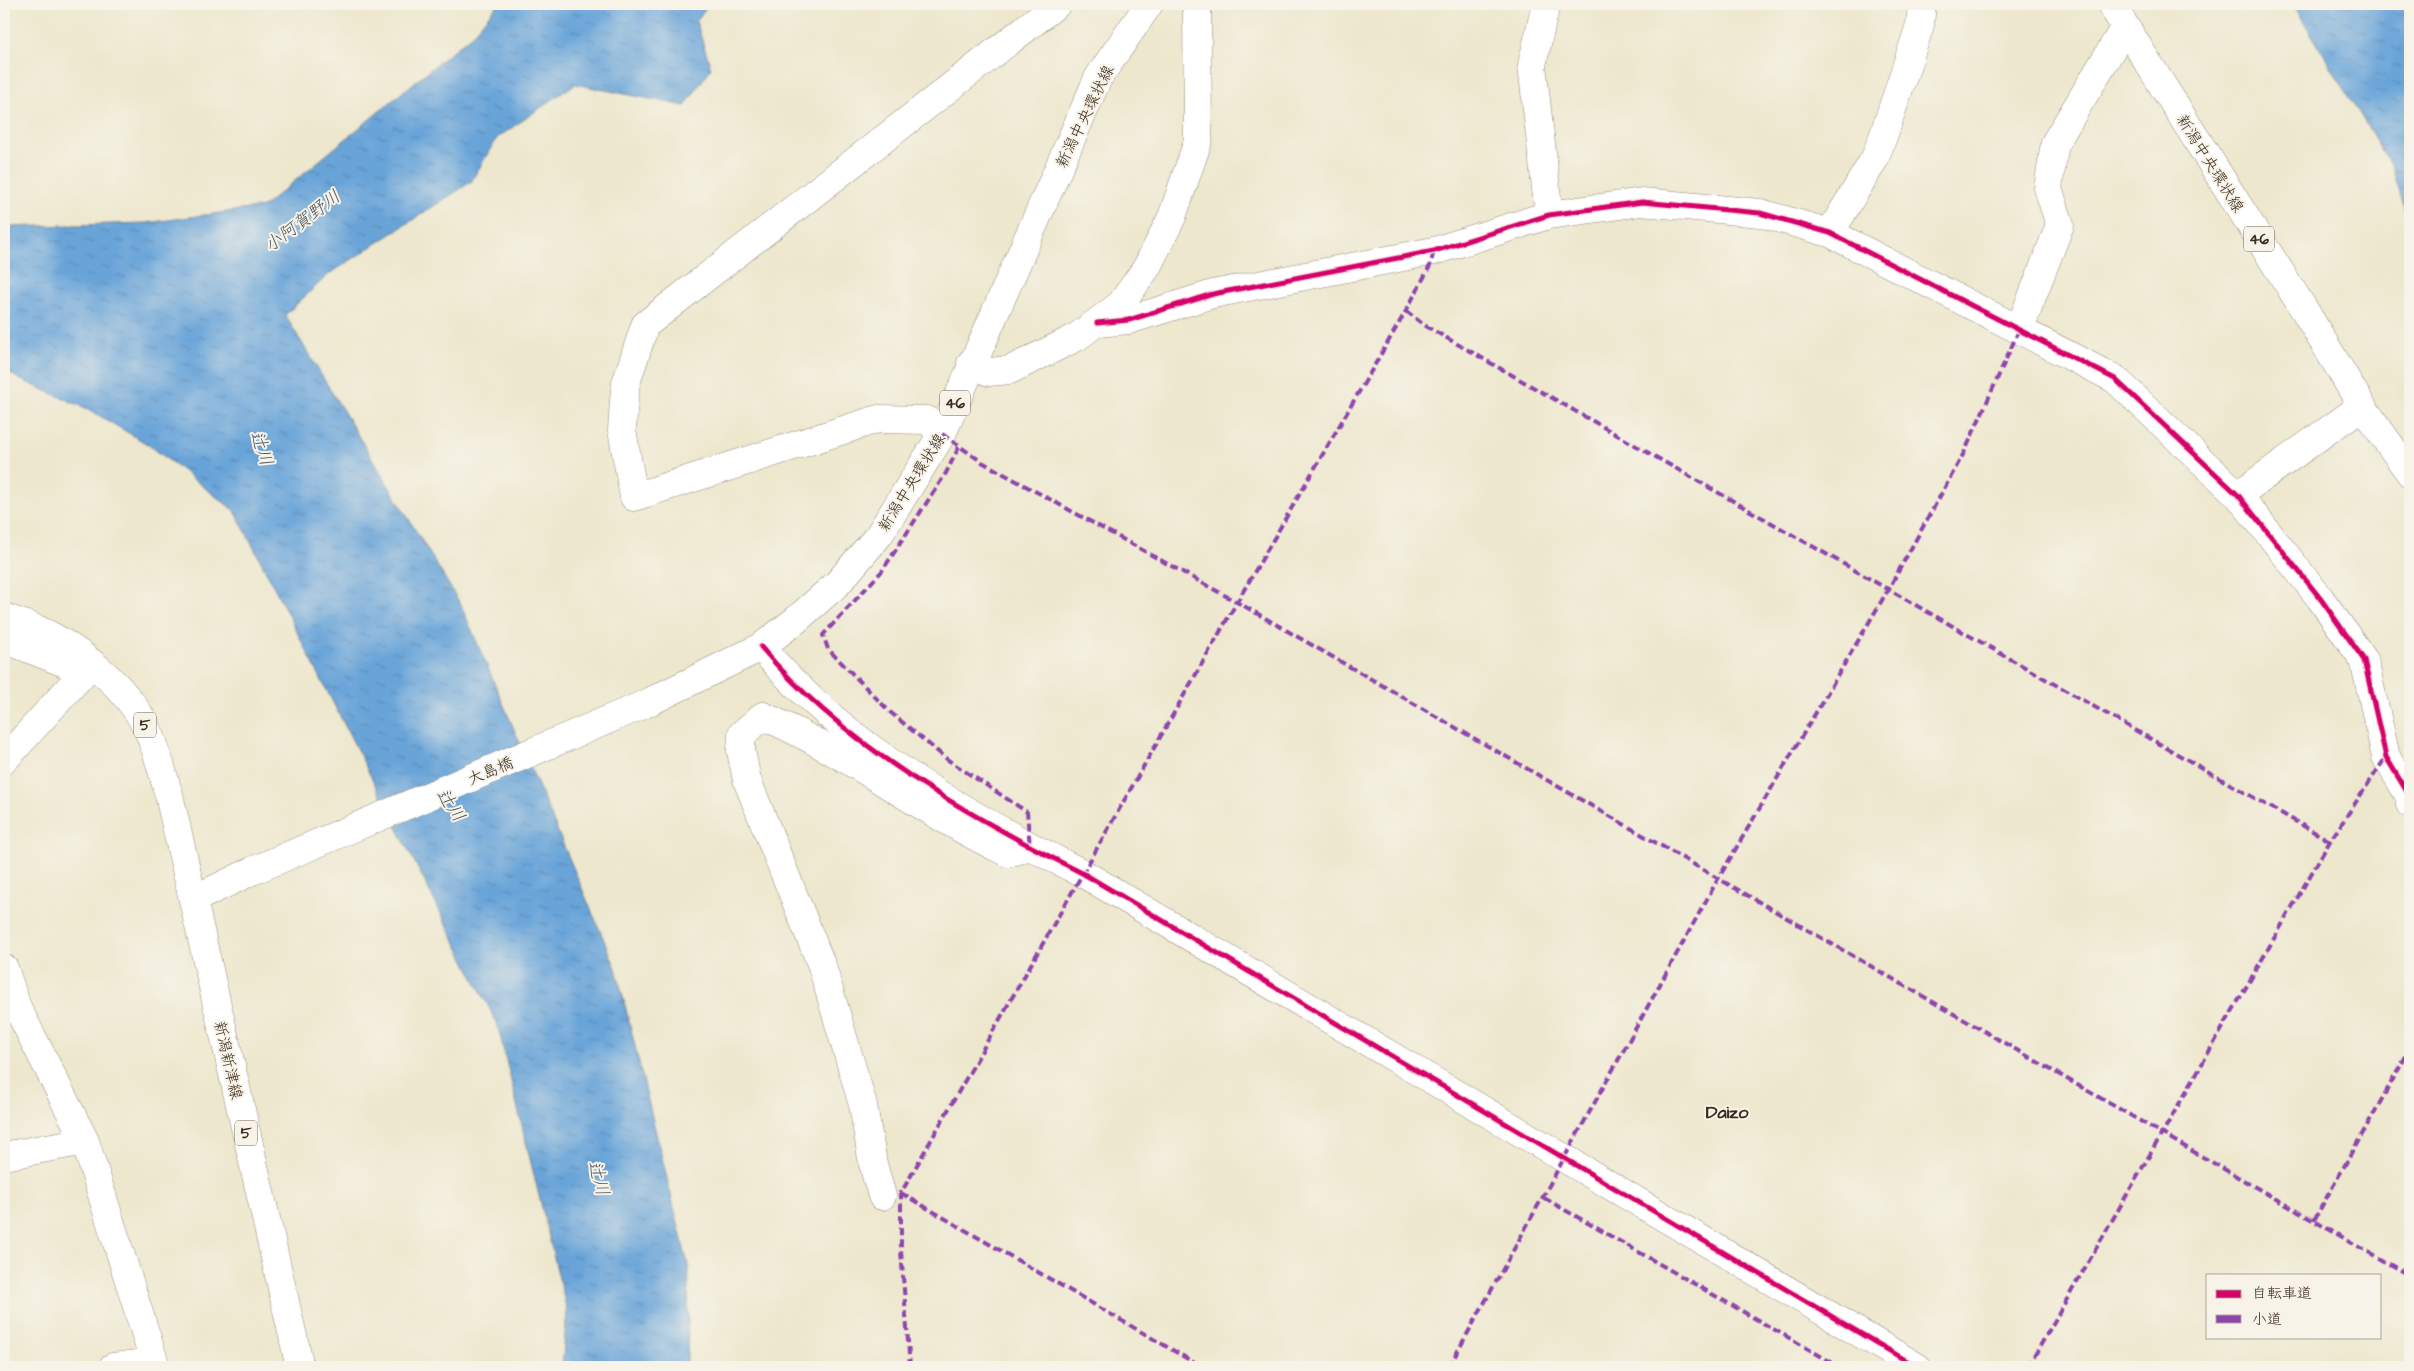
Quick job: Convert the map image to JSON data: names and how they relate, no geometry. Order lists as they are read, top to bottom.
{
  "streets": {
    "street": [
      "新潟中央環状線",
      "46",
      "5",
      "大島橋",
      "新潟新津線"
    ]
  },
  "crossings": [
    ["新潟中央環状線", "大島橋"],
    ["5", "大島橋"],
    ["5", "新潟新津線"],
    ["大島橋", "新潟新津線"]
  ],
  "districts": ["Daizo"],
  "water": ["小阿賀野川", "辻川"],
  "legend": ["自転車道", "小道"]
}
